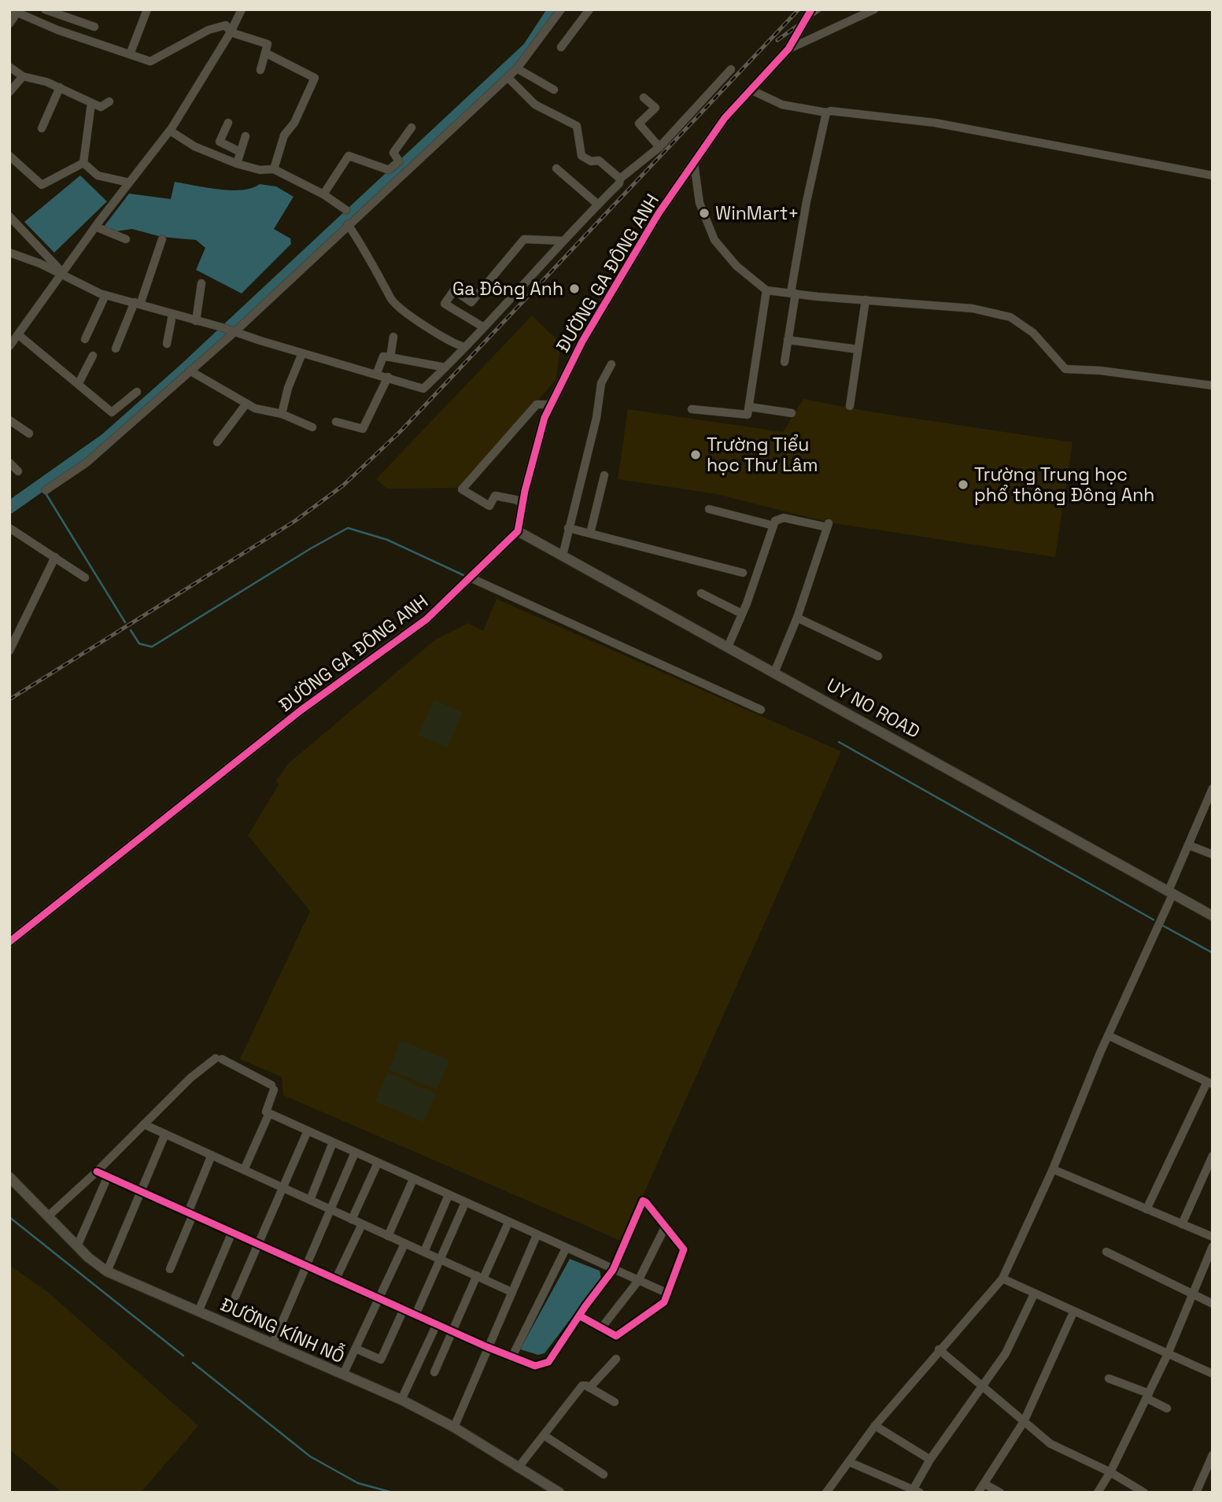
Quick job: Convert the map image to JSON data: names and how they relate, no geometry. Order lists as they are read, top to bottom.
{
  "streets": {
    "street": ["ĐƯỜNG GA ĐÔNG ANH", "UY NO ROAD", "ĐƯỜNG KÍNH NỖ"]
  },
  "crossings": [
    ["ĐƯỜNG GA ĐÔNG ANH", "UY NO ROAD"]
  ],
  "places": [
    "WinMart+",
    "Ga Đông Anh",
    "Trường Tiểu học Thư Lâm",
    "Trường Trung học phổ thông Đông Anh"
  ]
}
